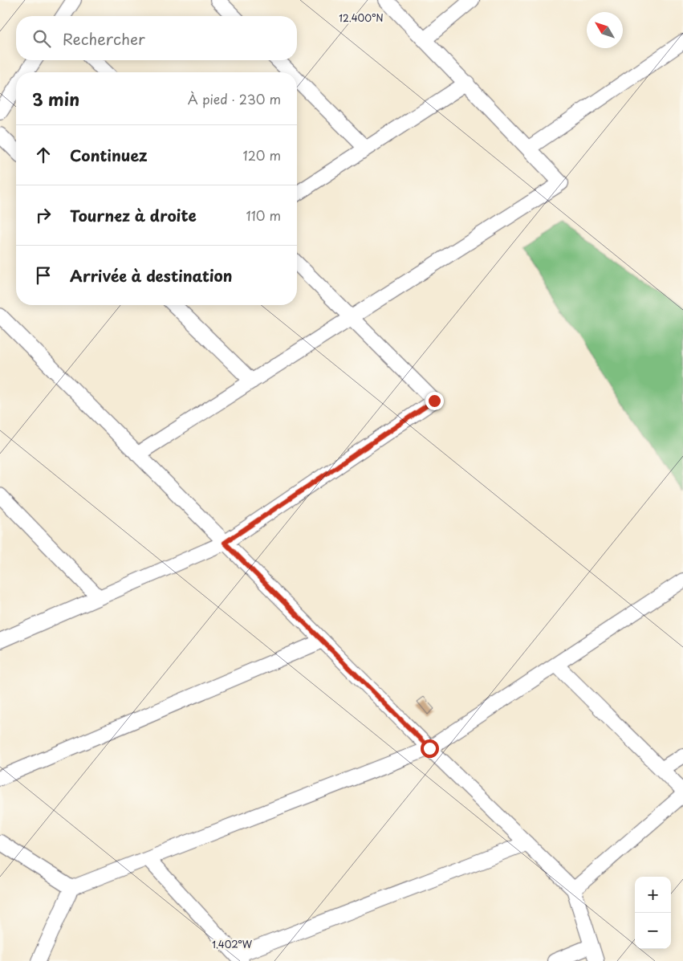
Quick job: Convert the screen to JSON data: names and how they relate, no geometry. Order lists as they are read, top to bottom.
{
  "north": "top left",
  "page": {
    "search": "Rechercher",
    "heading": ["3 min", "À pied · 230 m"],
    "list": [
      ["Continuez", "120 m"],
      ["Tournez à droite", "110 m"],
      "Arrivée à destination"
    ],
    "map_buttons": ["+", "−"]
  },
  "coordinates": ["12.400°N", "1.402°W"]
}
